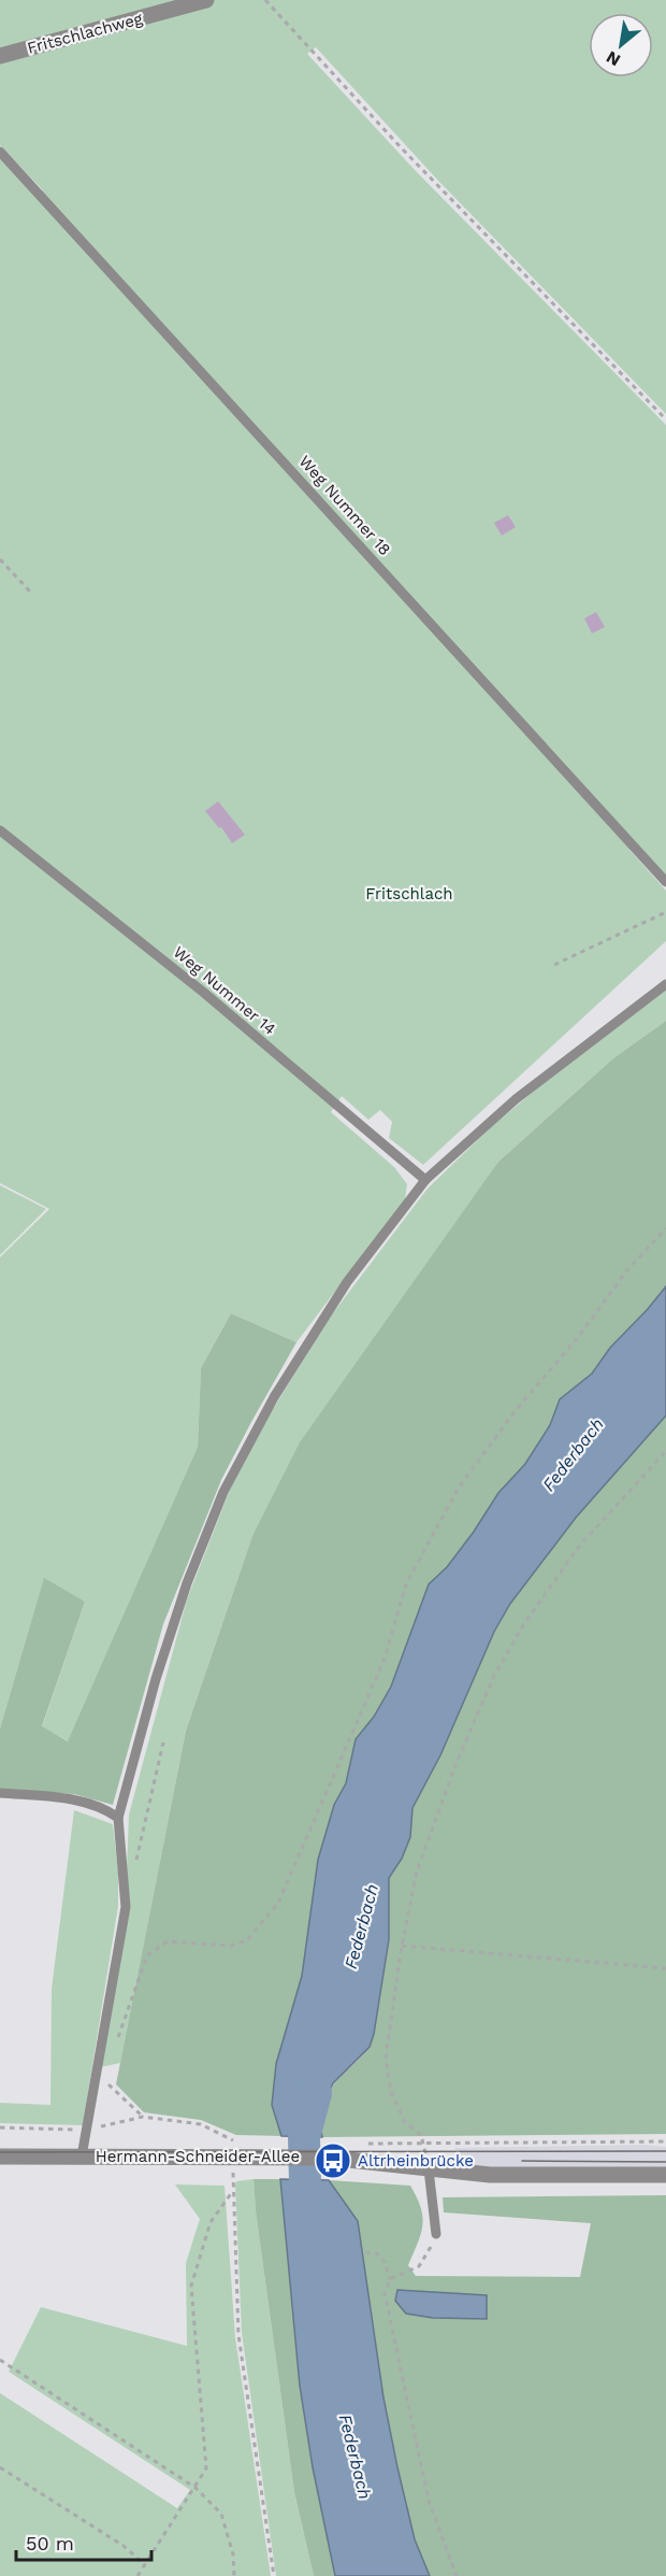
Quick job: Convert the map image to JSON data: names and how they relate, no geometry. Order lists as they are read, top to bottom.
{
  "streets": {
    "street": ["Fritschlachweg", "Hermann-Schneider-Allee"],
    "lane": ["Weg Nummer 18", "Weg Nummer 14"]
  },
  "water": ["Federbach"],
  "parks": ["Fritschlach"],
  "places": {
    "bus stop": ["Altrheinbrücke"]
  },
  "scale_bar": "50 m",
  "north": "bottom left"
}
